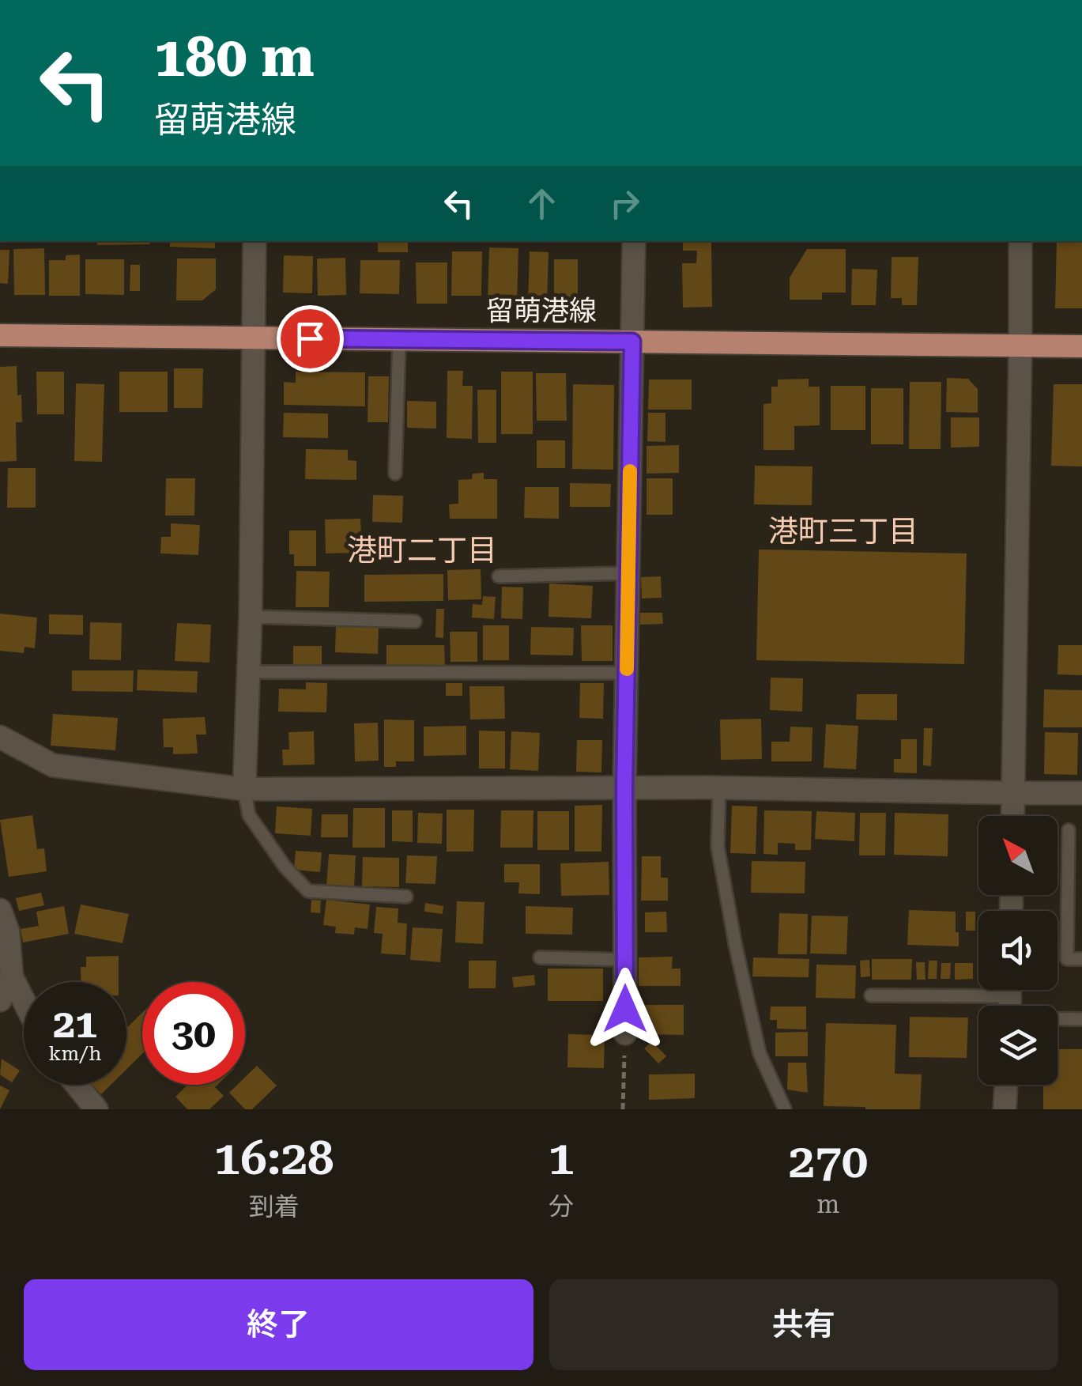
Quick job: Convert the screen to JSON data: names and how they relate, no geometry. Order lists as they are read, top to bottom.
{
  "streets": {
    "main road": ["留萌港線"]
  },
  "districts": ["港町三丁目", "港町二丁目"],
  "north": "top left",
  "page": {
    "turn": ["180 m", "留萌港線"],
    "speed": "21 km/h",
    "limit": "30",
    "eta": [
      "16:28",
      "到着",
      "1",
      "分",
      "270",
      "m"
    ],
    "buttons": ["終了", "共有"]
  }
}
